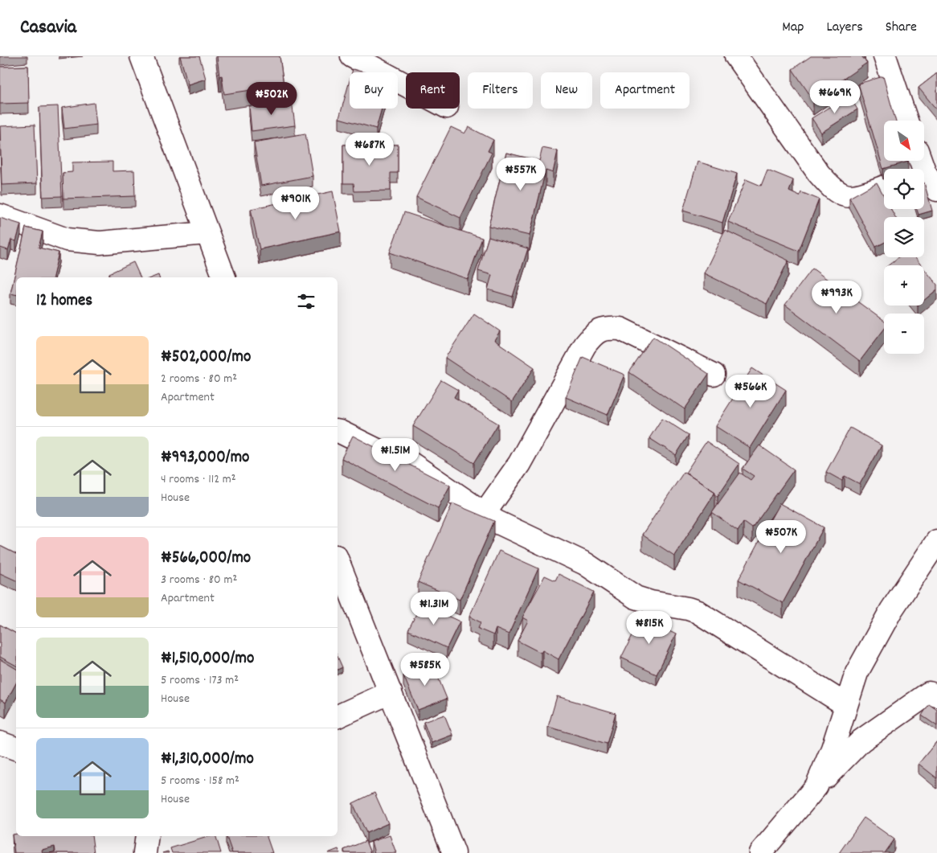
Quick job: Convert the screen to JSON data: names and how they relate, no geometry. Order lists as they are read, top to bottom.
{
  "north": "bottom right",
  "page": {
    "header": "Casavia",
    "nav": ["Map", "Layers", "Share"],
    "chip": [
      "Buy",
      "Rent",
      "Filters",
      "New",
      "Apartment"
    ],
    "price": [
      "₦669K",
      "₦502K",
      "₦687K",
      "₦557K",
      "₦901K",
      "₦993K",
      "₦566K",
      "₦1.51M",
      "₦507K",
      "₦1.31M",
      "₦815K",
      "₦585K"
    ],
    "map_buttons": ["+", "−"],
    "heading": "12 homes",
    "list": [
      {
        "name": "₦502,000/mo",
        "note": "2 rooms · 80 m² · Apartment"
      },
      {
        "name": "₦993,000/mo",
        "note": "4 rooms · 112 m² · House"
      },
      {
        "name": "₦566,000/mo",
        "note": "3 rooms · 80 m² · Apartment"
      },
      {
        "name": "₦1,510,000/mo",
        "note": "5 rooms · 173 m² · House"
      },
      {
        "name": "₦1,310,000/mo",
        "note": "5 rooms · 158 m² · House"
      }
    ]
  }
}
